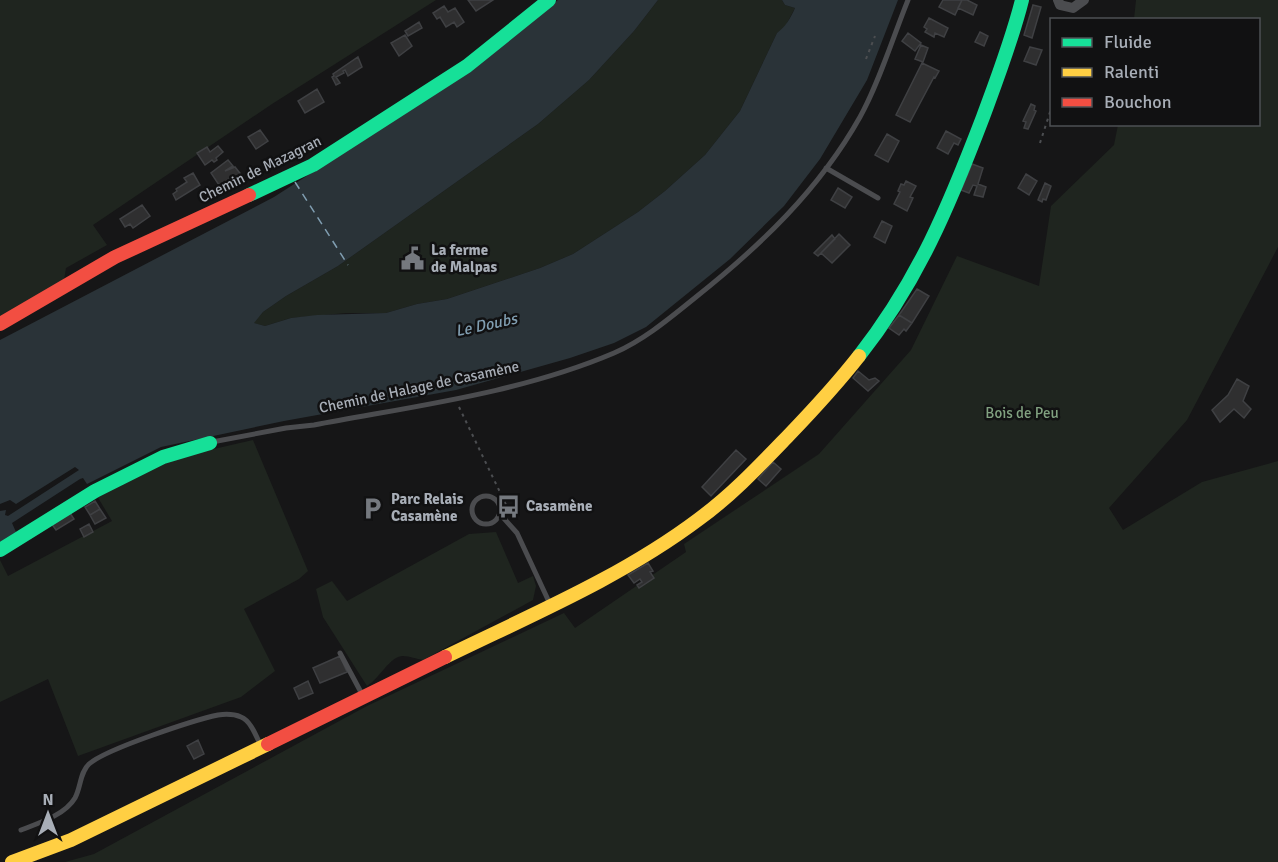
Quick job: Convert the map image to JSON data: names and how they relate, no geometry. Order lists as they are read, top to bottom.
{
  "streets": {
    "main road": ["Chemin de Mazagran", "Chemin de Halage de Casamène"]
  },
  "water": ["Le Doubs"],
  "parks": ["Bois de Peu"],
  "places": {
    "public building": ["La ferme de Malpas"],
    "bus stop": ["Casamène"],
    "parking": ["Parc Relais Casamène"]
  },
  "legend": ["Fluide", "Ralenti", "Bouchon"],
  "north": "top"
}
